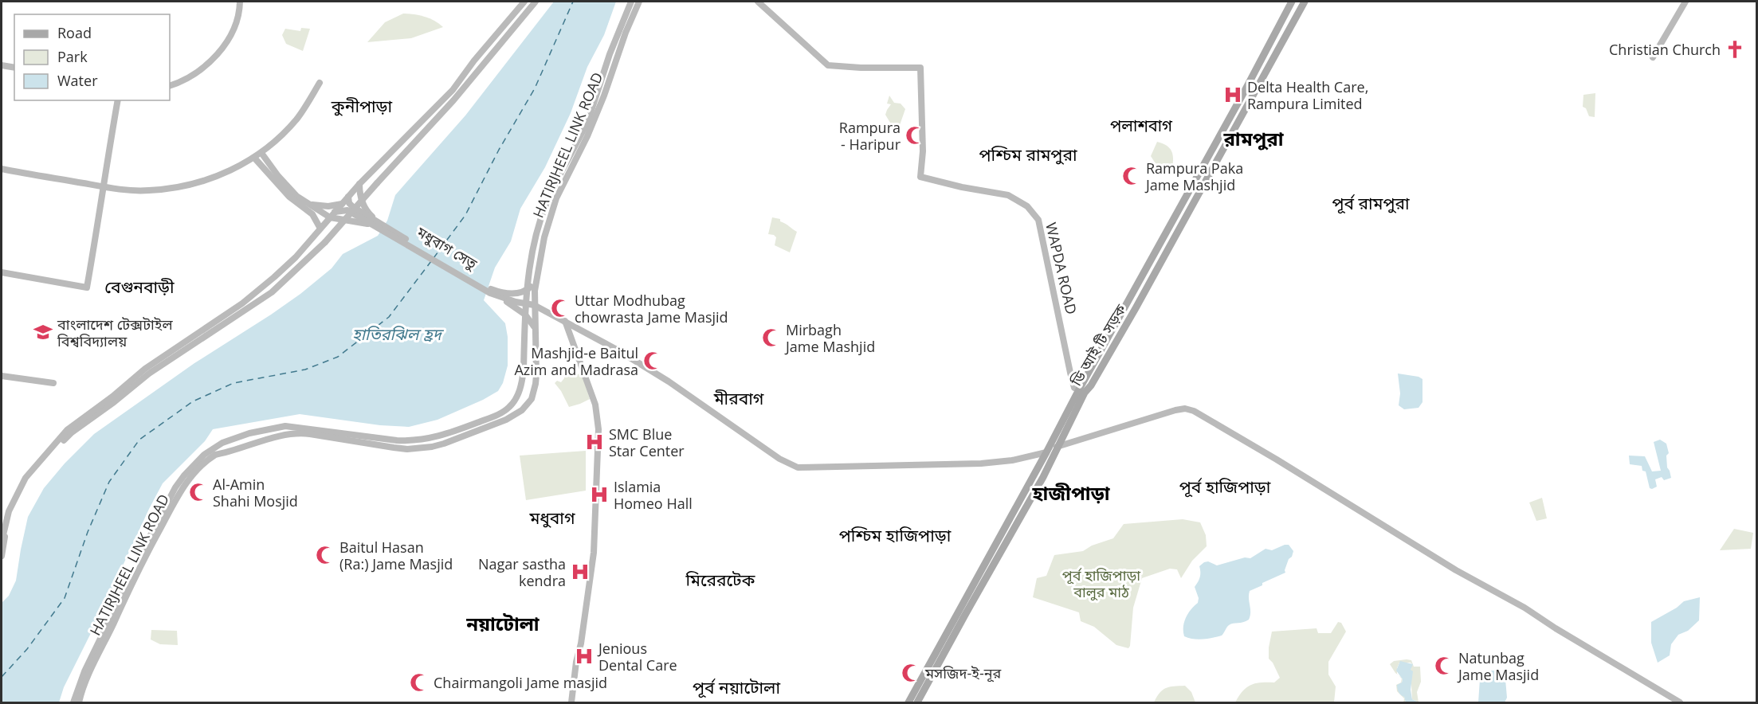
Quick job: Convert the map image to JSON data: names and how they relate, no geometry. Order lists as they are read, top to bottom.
{
  "streets": {
    "main road": [
      "HATIRJHEEL LINK ROAD",
      "মধুবাগ সেতু",
      "WAPDA ROAD",
      "ডি আই টি সড়ক"
    ]
  },
  "crossings": [
    ["HATIRJHEEL LINK ROAD", "মধুবাগ সেতু"],
    ["WAPDA ROAD", "ডি আই টি সড়ক"]
  ],
  "districts": [
    "কুনীপাড়া",
    "পলাশবাগ",
    "রামপুরা",
    "পশ্চিম রামপুরা",
    "পূর্ব রামপুরা",
    "বেগুনবাড়ী",
    "মীরবাগ",
    "পূর্ব হাজিপাড়া",
    "হাজীপাড়া",
    "মধুবাগ",
    "পশ্চিম হাজিপাড়া",
    "মিরেরটেক",
    "নয়াটোলা",
    "পূর্ব নয়াটোলা"
  ],
  "water": ["হাতিরঝিল হ্রদ"],
  "parks": ["পূর্ব হাজিপাড়া বালুর মাঠ"],
  "places": {
    "church": ["Christian Church"],
    "hospital": [
      "Delta Health Care, Rampura Limited",
      "SMC Blue Star Center",
      "Islamia Homeo Hall",
      "Nagar sastha kendra",
      "Jenious Dental Care"
    ],
    "mosque": [
      "Rampura - Haripur",
      "Rampura Paka Jame Mashjid",
      "Uttar Modhubag chowrasta Jame Masjid",
      "Mirbagh Jame Mashjid",
      "Mashjid-e Baitul Azim and Madrasa",
      "Al-Amin Shahi Mosjid",
      "Baitul Hasan (Ra:) Jame Masjid",
      "Natunbag Jame Masjid",
      "মসজিদ-ই-নূর",
      "Chairmangoli Jame masjid"
    ],
    "school or university": ["বাংলাদেশ টেক্সটাইল বিশ্ববিদ্যালয়"]
  },
  "legend": ["Road", "Park", "Water"]
}
